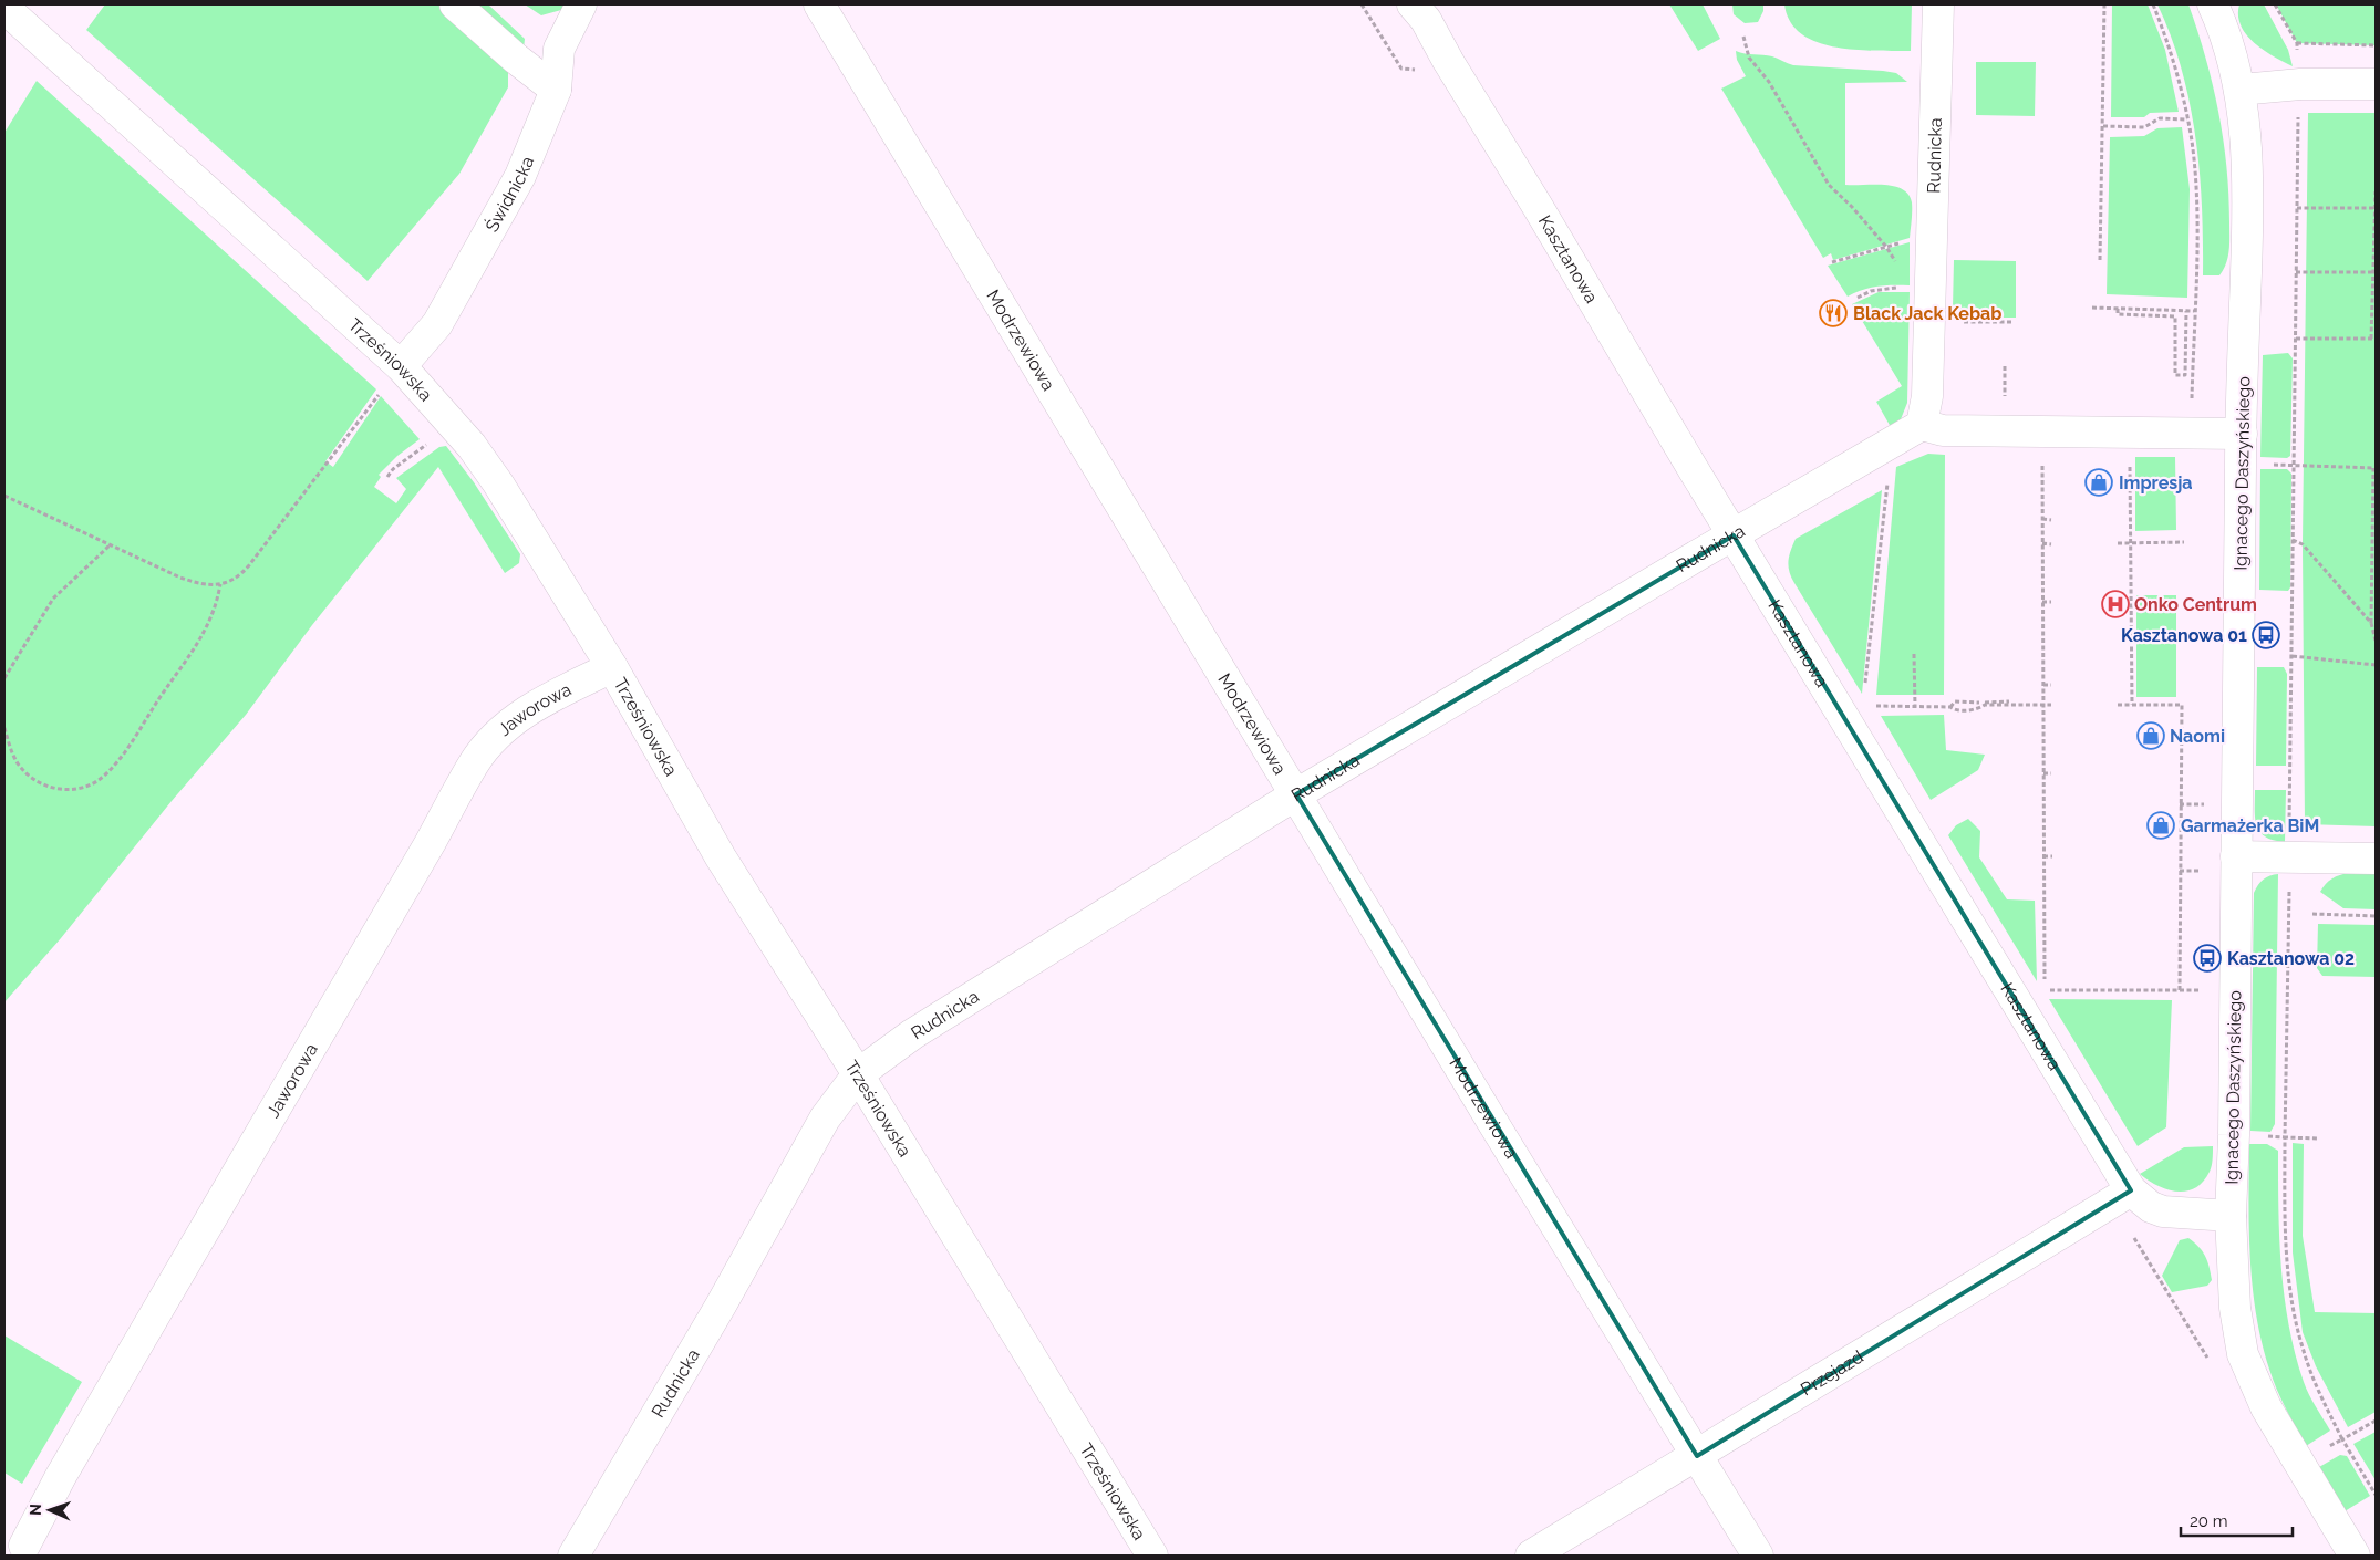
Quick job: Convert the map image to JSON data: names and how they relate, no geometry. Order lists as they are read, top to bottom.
{
  "streets": {
    "street": [
      "Rudnicka",
      "Świdnicka",
      "Kasztanowa",
      "Modrzewiowa",
      "Trześniowska",
      "Ignacego Daszyńskiego",
      "Jaworowa",
      "Przejazd"
    ]
  },
  "crossings": [
    ["Rudnicka", "Kasztanowa"],
    ["Rudnicka", "Modrzewiowa"],
    ["Rudnicka", "Trześniowska"],
    ["Świdnicka", "Trześniowska"],
    ["Kasztanowa", "Ignacego Daszyńskiego"],
    ["Kasztanowa", "Przejazd"],
    ["Modrzewiowa", "Przejazd"],
    ["Trześniowska", "Jaworowa"]
  ],
  "places": {
    "restaurant": ["Black Jack Kebab"],
    "shop": ["Impresja", "Naomi", "Garmażerka BiM"],
    "hospital": ["Onko Centrum"],
    "bus stop": ["Kasztanowa 01", "Kasztanowa 02"]
  },
  "scale_bar": "20 m",
  "north": "left"
}
